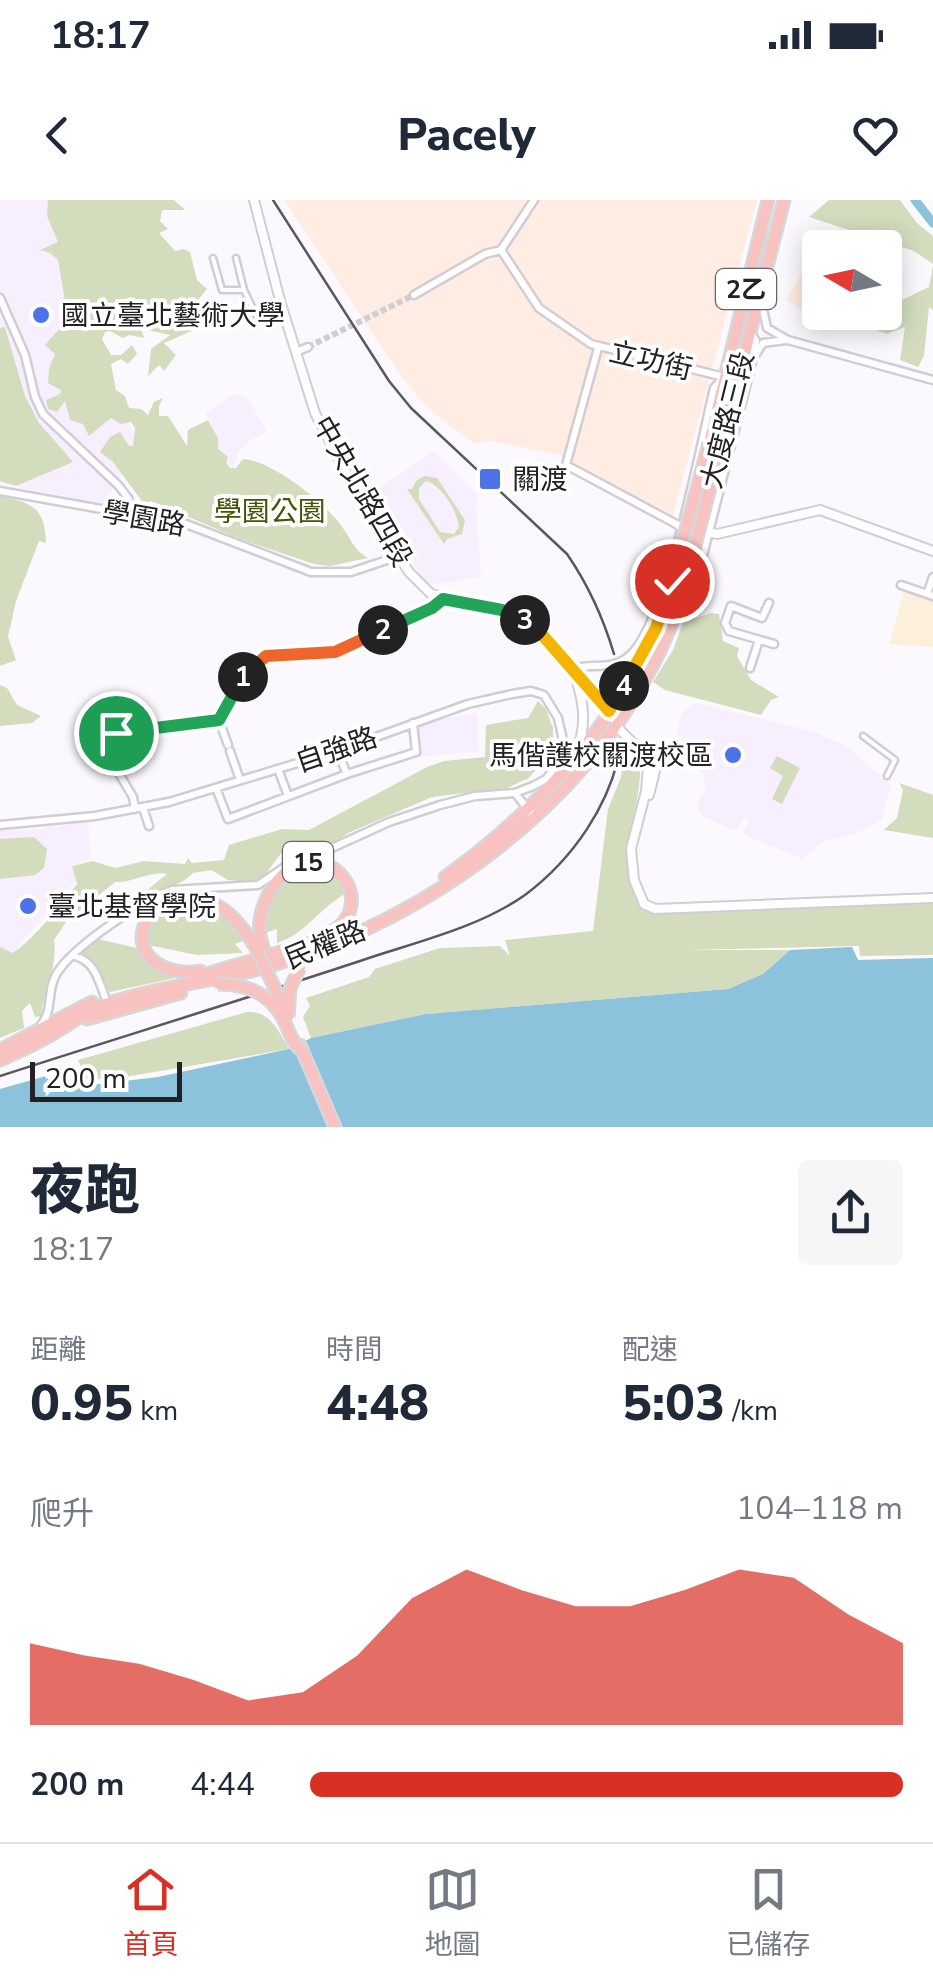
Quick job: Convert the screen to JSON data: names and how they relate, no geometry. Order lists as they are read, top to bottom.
{
  "streets": {
    "main road": [
      "2乙",
      "大度路三段",
      "15",
      "民權路"
    ],
    "street": [
      "立功街",
      "中央北路四段",
      "學園路",
      "自強路"
    ]
  },
  "crossings": [
    ["立功街", "大度路三段"],
    ["大度路三段", "民權路"],
    ["中央北路四段", "學園路"],
    ["15", "民權路"]
  ],
  "parks": ["學園公園"],
  "places": {
    "other": ["國立臺北藝術大學", "馬偕護校關渡校區", "臺北基督學院"],
    "transit": ["關渡"]
  },
  "scale_bar": "200 m",
  "north": "left",
  "page": {
    "status": "18:17",
    "header": "Pacely",
    "pins": [
      "3",
      "2",
      "1",
      "4"
    ],
    "scale": "200 m",
    "heading": ["夜跑", "18:17"],
    "stats": [
      ["距離", "0.95 km"],
      ["時間", "4:48"],
      ["配速", "5:03 /km"]
    ],
    "chart": ["爬升", "104–118 m"],
    "list": [
      {
        "name": "200 m",
        "note": "4:44"
      }
    ],
    "tabs": ["首頁", "地圖", "已儲存"]
  }
}
